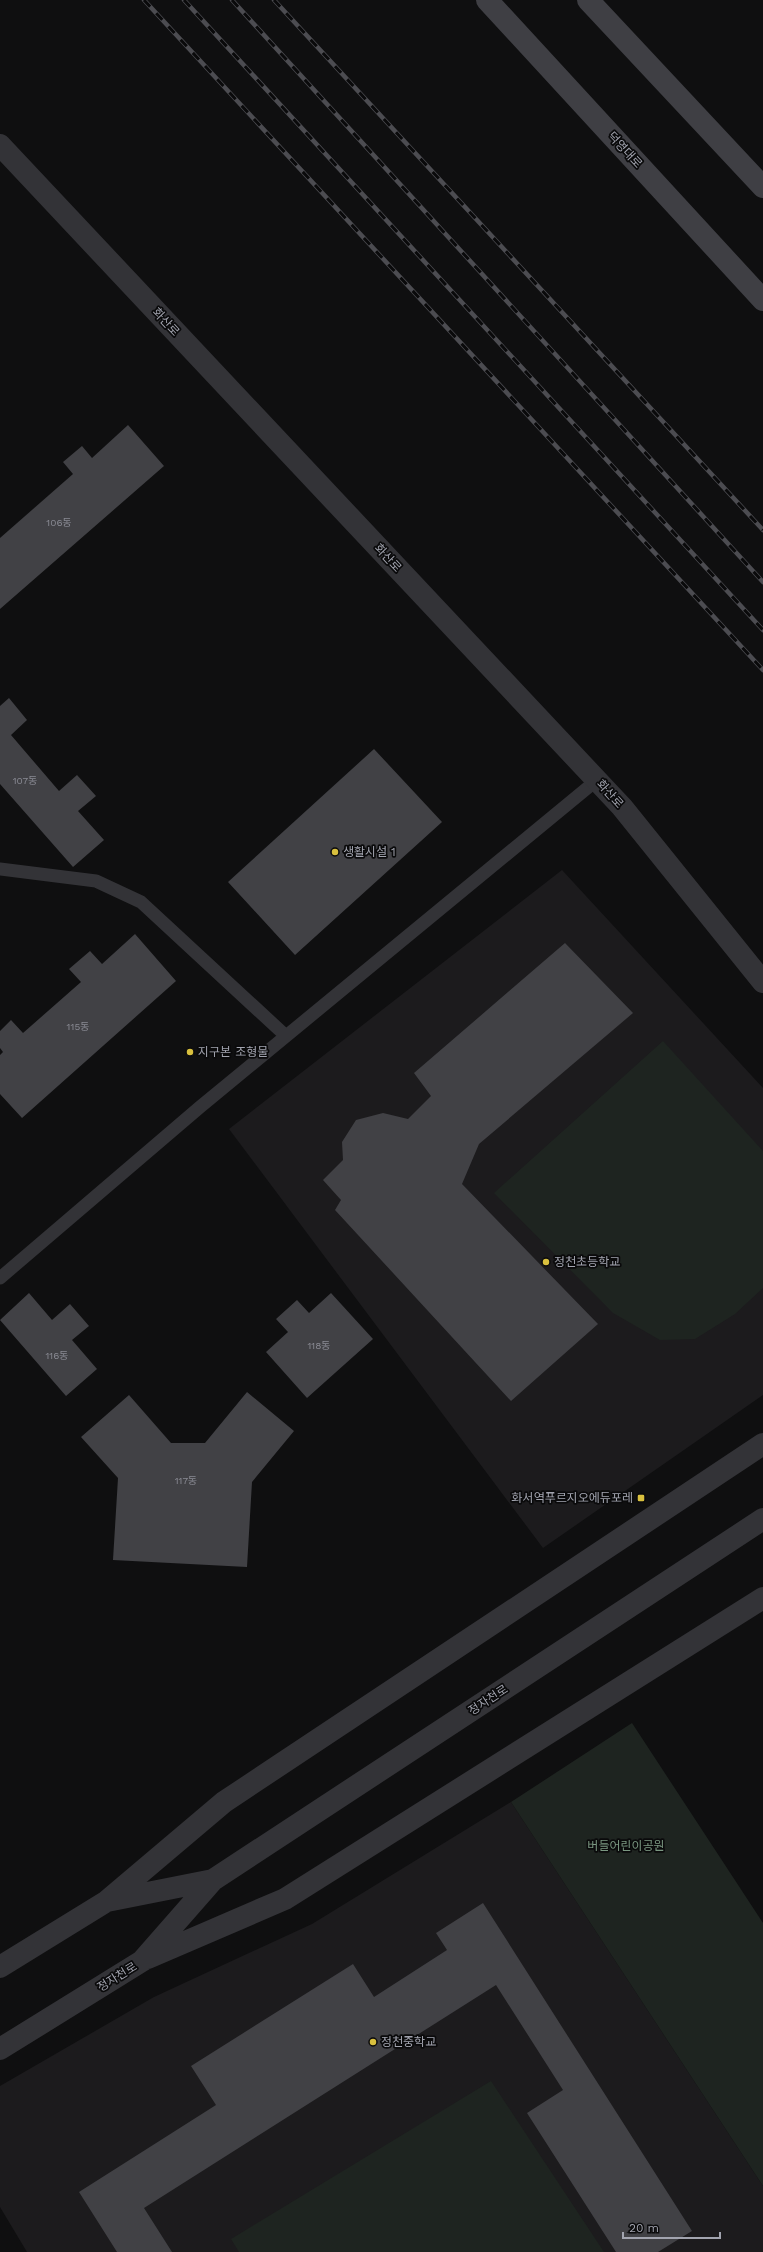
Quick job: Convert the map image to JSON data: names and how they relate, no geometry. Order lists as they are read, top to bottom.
{
  "streets": {
    "main road": ["덕영대로"],
    "street": ["화산로", "정자천로"]
  },
  "parks": ["버들어린이공원"],
  "places": {
    "other": [
      "생활시설 1",
      "지구본 조형물",
      "정천초등학교",
      "정천중학교"
    ],
    "transit": ["화서역푸르지오에듀포레"]
  },
  "house_numbers": [
    "106동",
    "107동",
    "115동",
    "118동",
    "116동",
    "117동"
  ],
  "scale_bar": "20 m"
}
